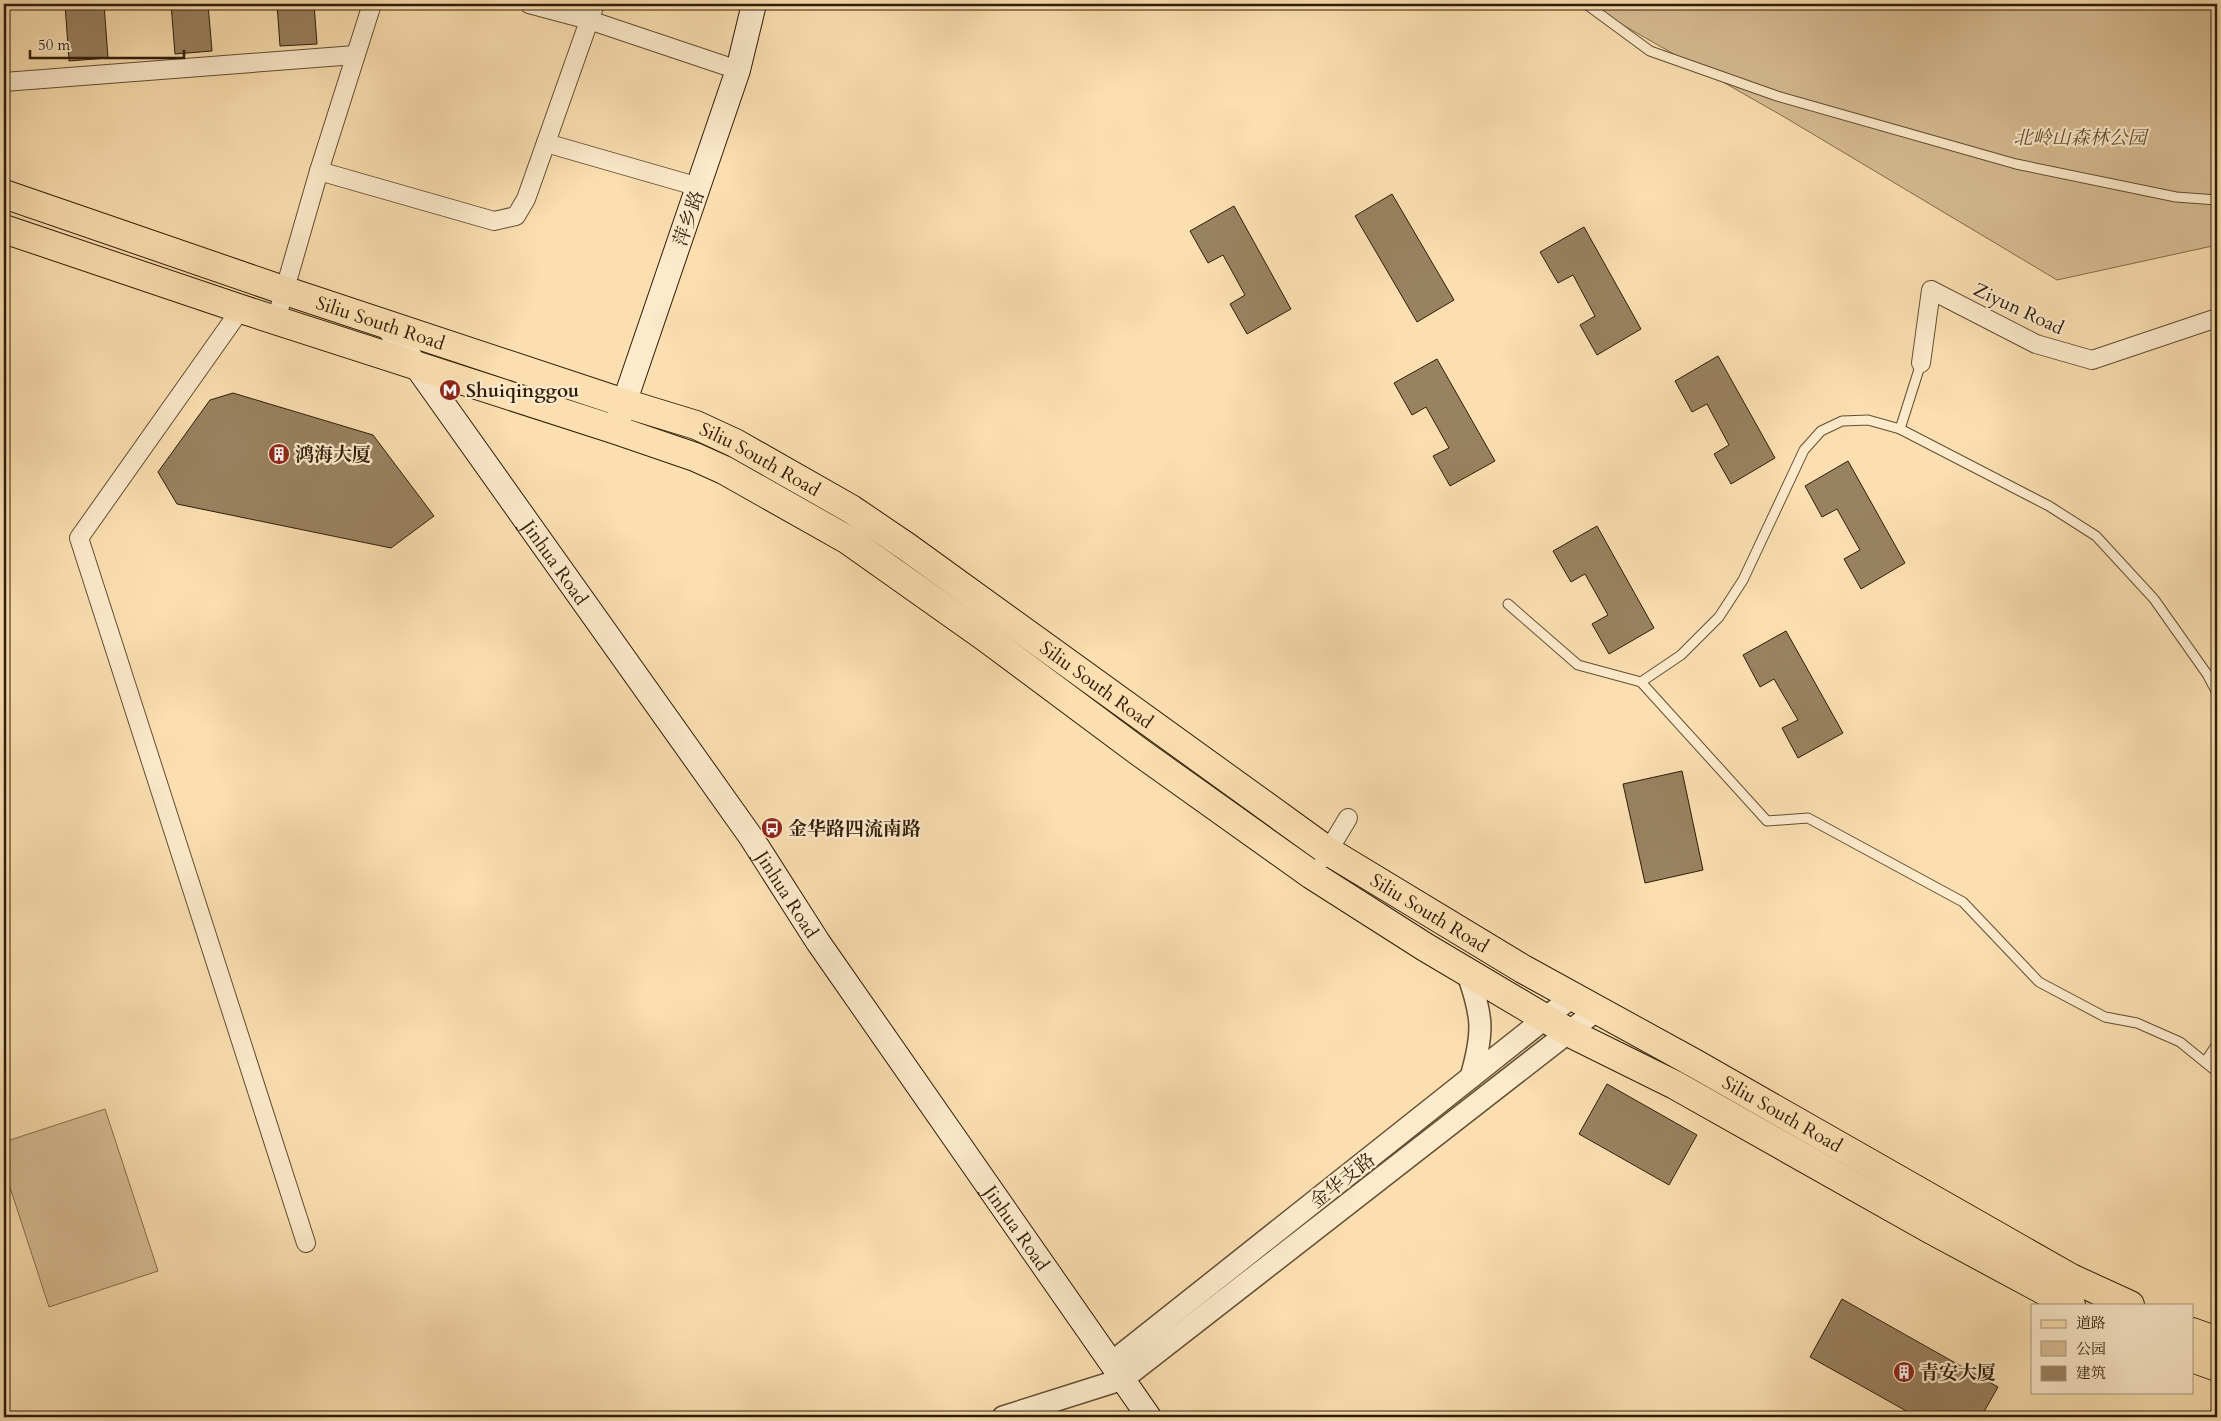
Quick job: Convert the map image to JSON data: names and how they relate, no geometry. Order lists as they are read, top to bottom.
{
  "streets": {
    "main road": ["萍乡路", "Siliu South Road", "Jinhua Road"],
    "street": ["Ziyun Road", "金华支路"]
  },
  "crossings": [
    ["萍乡路", "Siliu South Road"],
    ["Siliu South Road", "Jinhua Road"],
    ["Siliu South Road", "金华支路"],
    ["Jinhua Road", "金华支路"]
  ],
  "parks": ["北岭山森林公园"],
  "places": {
    "metro station": ["Shuiqinggou"],
    "building": ["鸿海大厦", "青安大厦"],
    "bus stop": ["金华路四流南路"]
  },
  "legend": ["道路", "公园", "建筑"],
  "scale_bar": "50 m"
}
